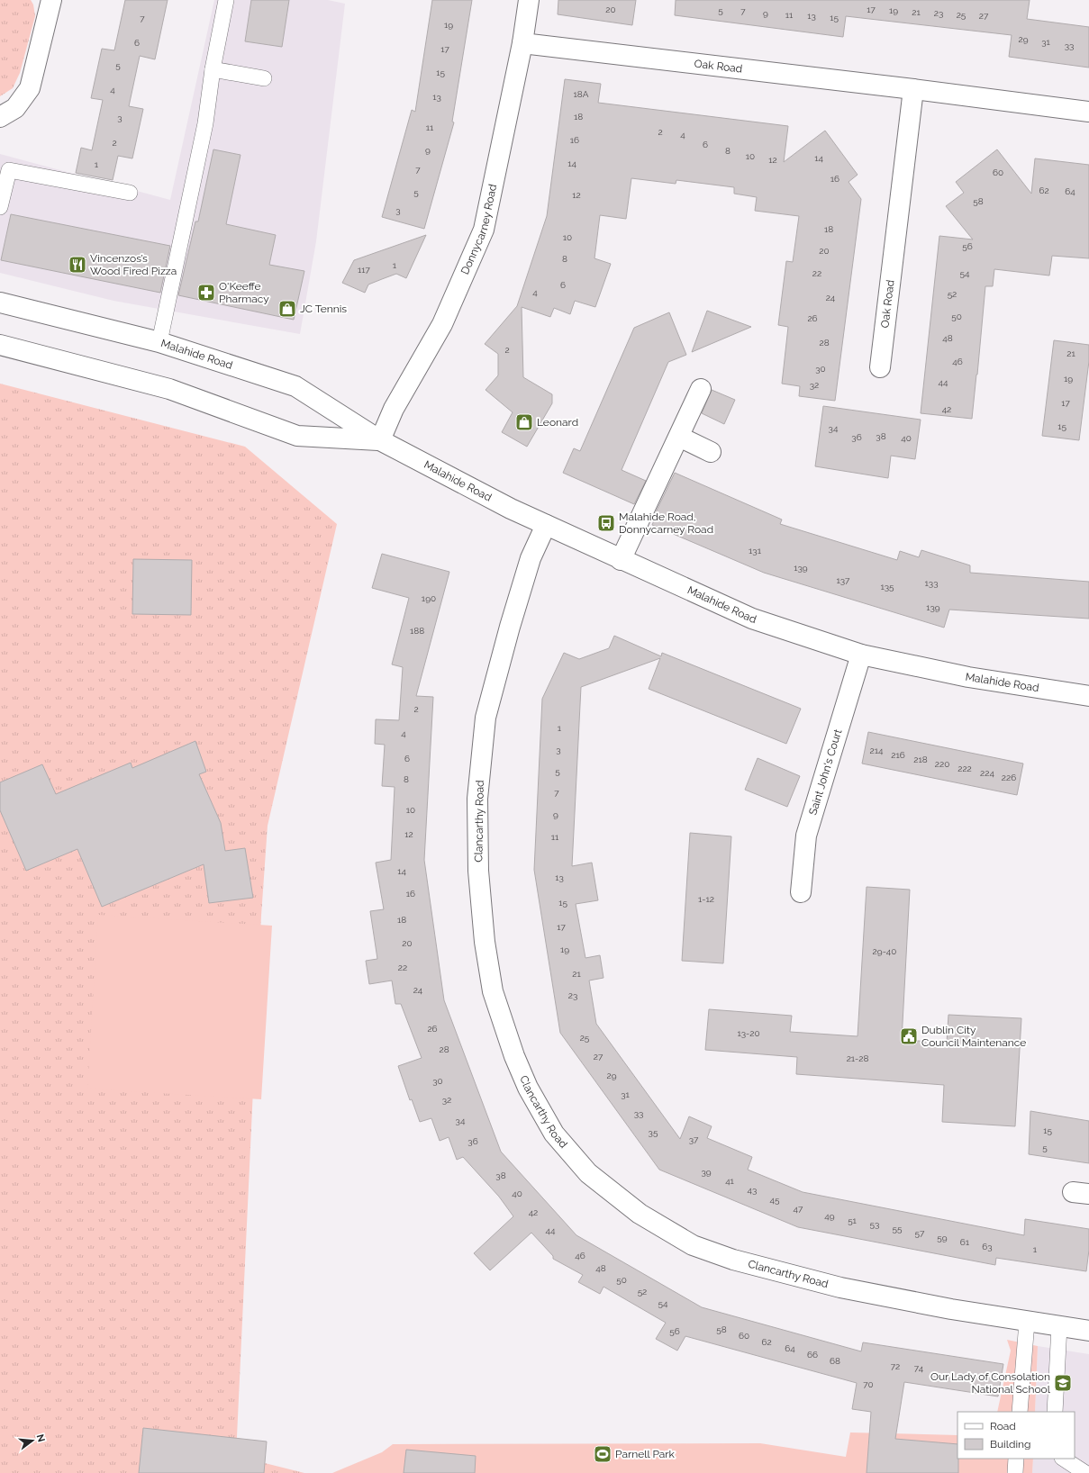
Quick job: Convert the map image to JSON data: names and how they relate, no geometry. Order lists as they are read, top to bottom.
{
  "streets": {
    "street": [
      "Oak Road",
      "Donnycarney Road",
      "Malahide Road",
      "Saint John's Court",
      "Clancarthy Road"
    ]
  },
  "crossings": [
    ["Oak Road", "Donnycarney Road"],
    ["Donnycarney Road", "Malahide Road"],
    ["Malahide Road", "Saint John's Court"],
    ["Malahide Road", "Clancarthy Road"]
  ],
  "places": {
    "restaurant": ["Vincenzos’s Wood Fired Pizza"],
    "pharmacy": ["O'Keeffe Pharmacy"],
    "shop": ["JC Tennis", "Leonard"],
    "bus stop": ["Malahide Road, Donnycarney Road"],
    "public building": ["Dublin City Council Maintenance"],
    "school or university": ["Our Lady of Consolation National School"],
    "sports": ["Parnell Park"]
  },
  "house_numbers": [
    "20",
    "17",
    "5",
    "19",
    "7",
    "21",
    "9",
    "23",
    "11",
    "25",
    "13",
    "27",
    "15",
    "7",
    "19",
    "29",
    "31",
    "6",
    "33",
    "17",
    "5",
    "15",
    "4",
    "18A",
    "13",
    "18",
    "3",
    "11",
    "2",
    "4",
    "16",
    "2",
    "6",
    "9",
    "8",
    "10",
    "14",
    "12",
    "14",
    "1",
    "7",
    "60",
    "16",
    "62",
    "64",
    "5",
    "12",
    "58",
    "3",
    "18",
    "10",
    "56",
    "20",
    "8",
    "1",
    "117",
    "22",
    "54",
    "6",
    "4",
    "52",
    "24",
    "50",
    "26",
    "48",
    "28",
    "2",
    "21",
    "46",
    "30",
    "19",
    "44",
    "32",
    "17",
    "42",
    "15",
    "34",
    "38",
    "36",
    "40",
    "131",
    "139",
    "137",
    "133",
    "135",
    "190",
    "139",
    "188",
    "2",
    "1",
    "4",
    "3",
    "214",
    "216",
    "6",
    "218",
    "220",
    "222",
    "5",
    "224",
    "226",
    "8",
    "7",
    "10",
    "9",
    "12",
    "11",
    "14",
    "13",
    "16",
    "1-12",
    "15",
    "18",
    "17",
    "20",
    "19",
    "29-40",
    "22",
    "21",
    "24",
    "23",
    "26",
    "13-20",
    "25",
    "28",
    "27",
    "21-28",
    "29",
    "30",
    "31",
    "32",
    "33",
    "34",
    "15",
    "35",
    "37",
    "36",
    "5",
    "39",
    "38",
    "41",
    "43",
    "40",
    "45",
    "47",
    "42",
    "49",
    "51",
    "53",
    "55",
    "44",
    "57",
    "59",
    "61",
    "63",
    "1",
    "46",
    "48",
    "50",
    "52",
    "54",
    "58",
    "56",
    "60",
    "62",
    "64",
    "66",
    "68",
    "72",
    "74",
    "70"
  ],
  "legend": ["Road", "Building"],
  "north": "right"
}
